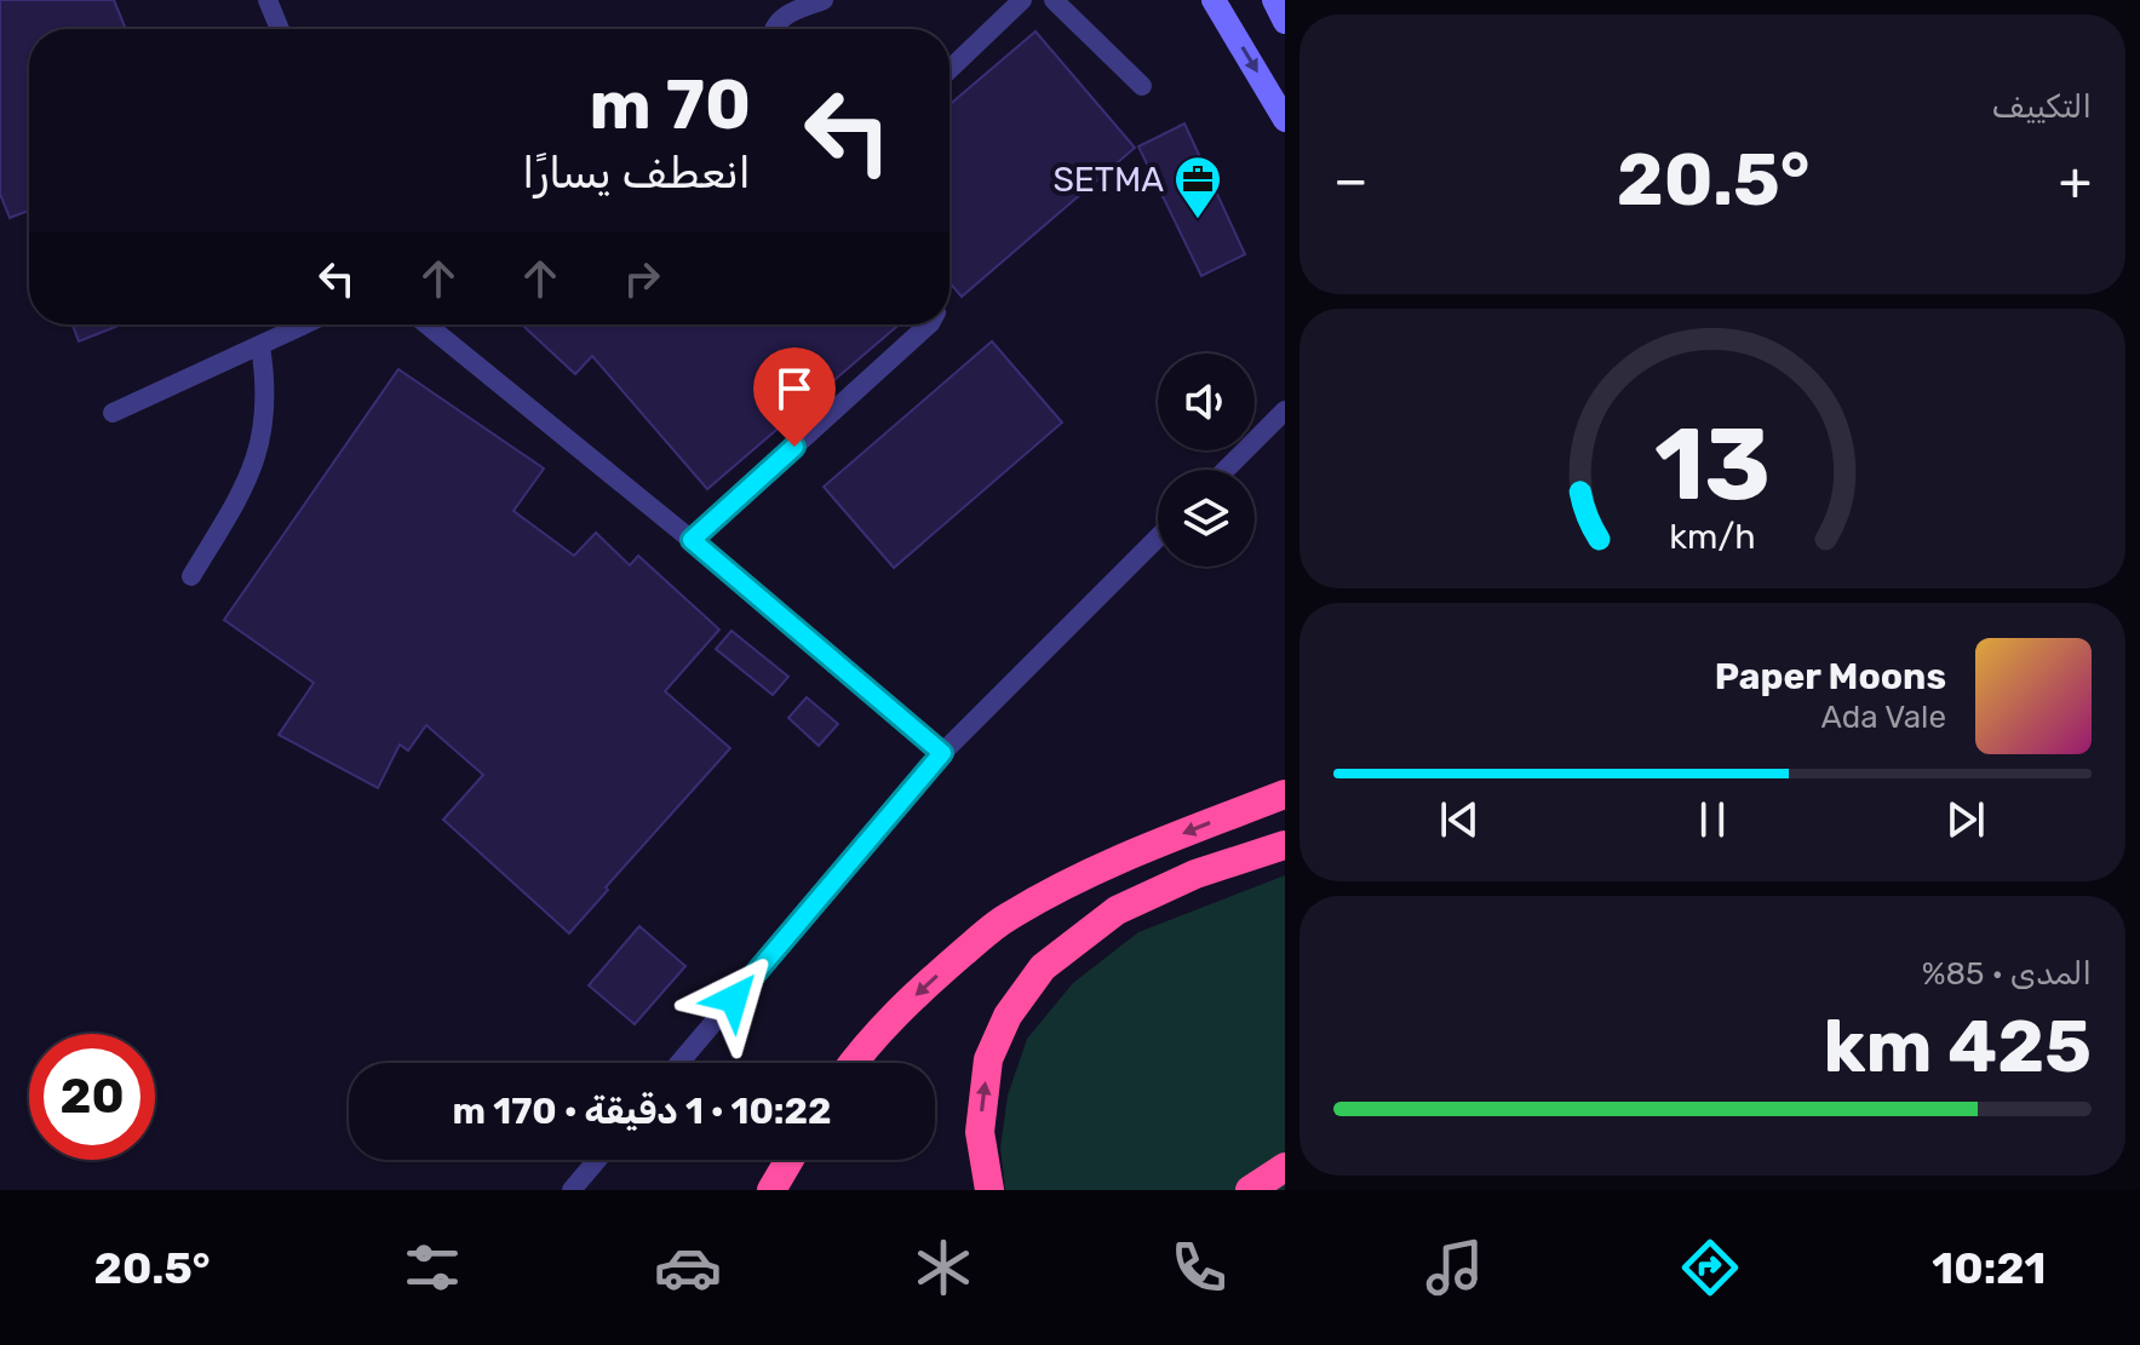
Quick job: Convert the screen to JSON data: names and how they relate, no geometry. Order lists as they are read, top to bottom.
{
  "places": {
    "office": ["SETMA"]
  },
  "page": {
    "tile": [
      "التكييف",
      ["المدى · 85%", "425 km"]
    ],
    "turn": ["70 m", "انعطف يسارًا"],
    "heat": ["−", "20.5°", "+"],
    "song": ["Paper Moons", "Ada Vale"],
    "limit": "20",
    "trip": "10:22 · 1 دقيقة · 170 m",
    "tabs": ["10:21", "20.5°"],
    "gauge": ["13", "km/h"]
  }
}
